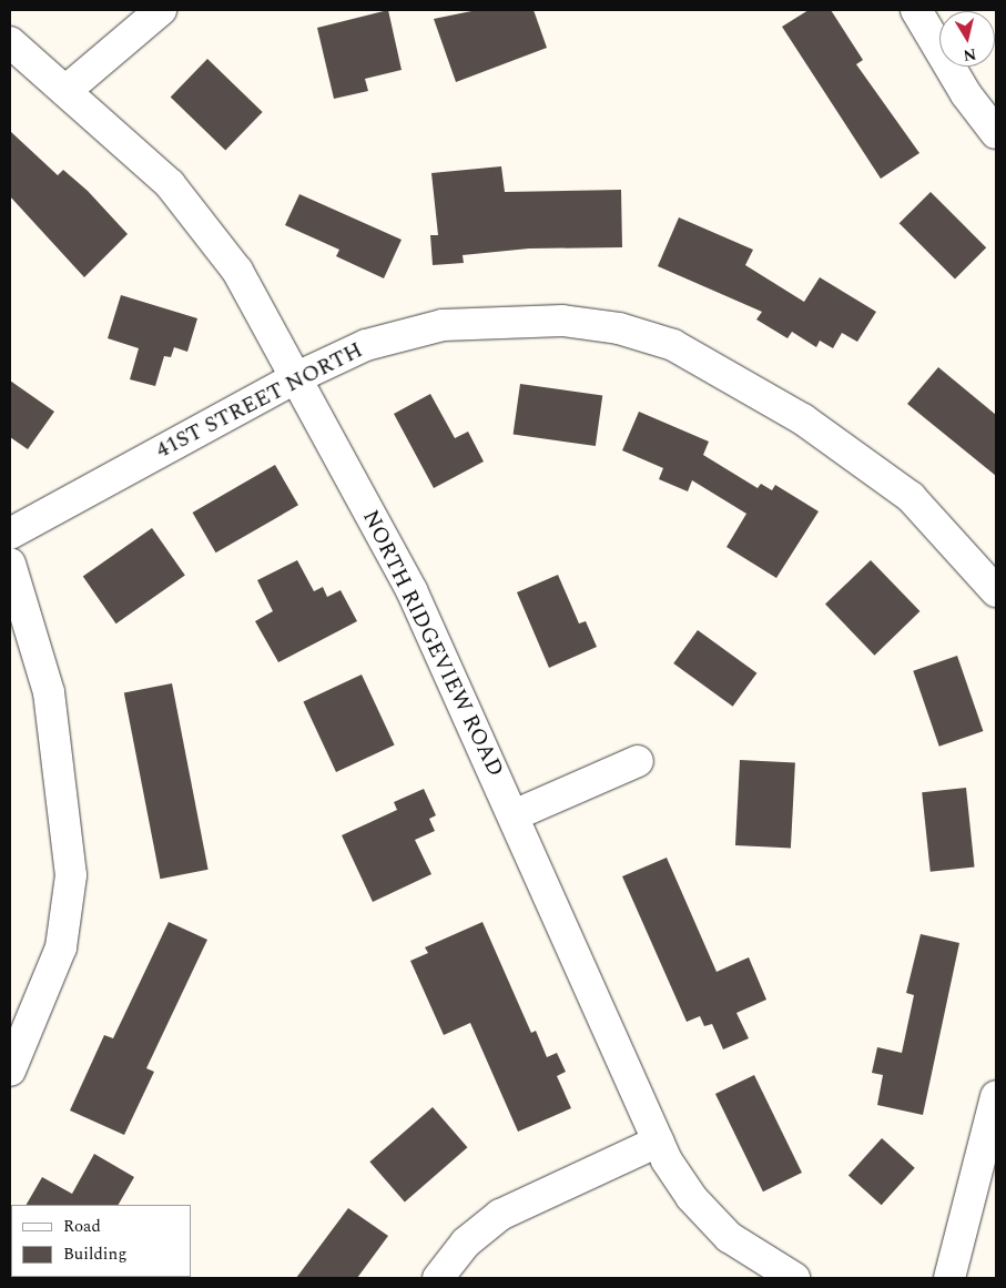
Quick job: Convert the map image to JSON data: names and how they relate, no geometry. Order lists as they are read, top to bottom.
{
  "streets": {
    "street": ["41ST STREET NORTH", "NORTH RIDGEVIEW ROAD"]
  },
  "crossings": [
    ["41ST STREET NORTH", "NORTH RIDGEVIEW ROAD"]
  ],
  "legend": ["Road", "Building"],
  "north": "bottom"
}
